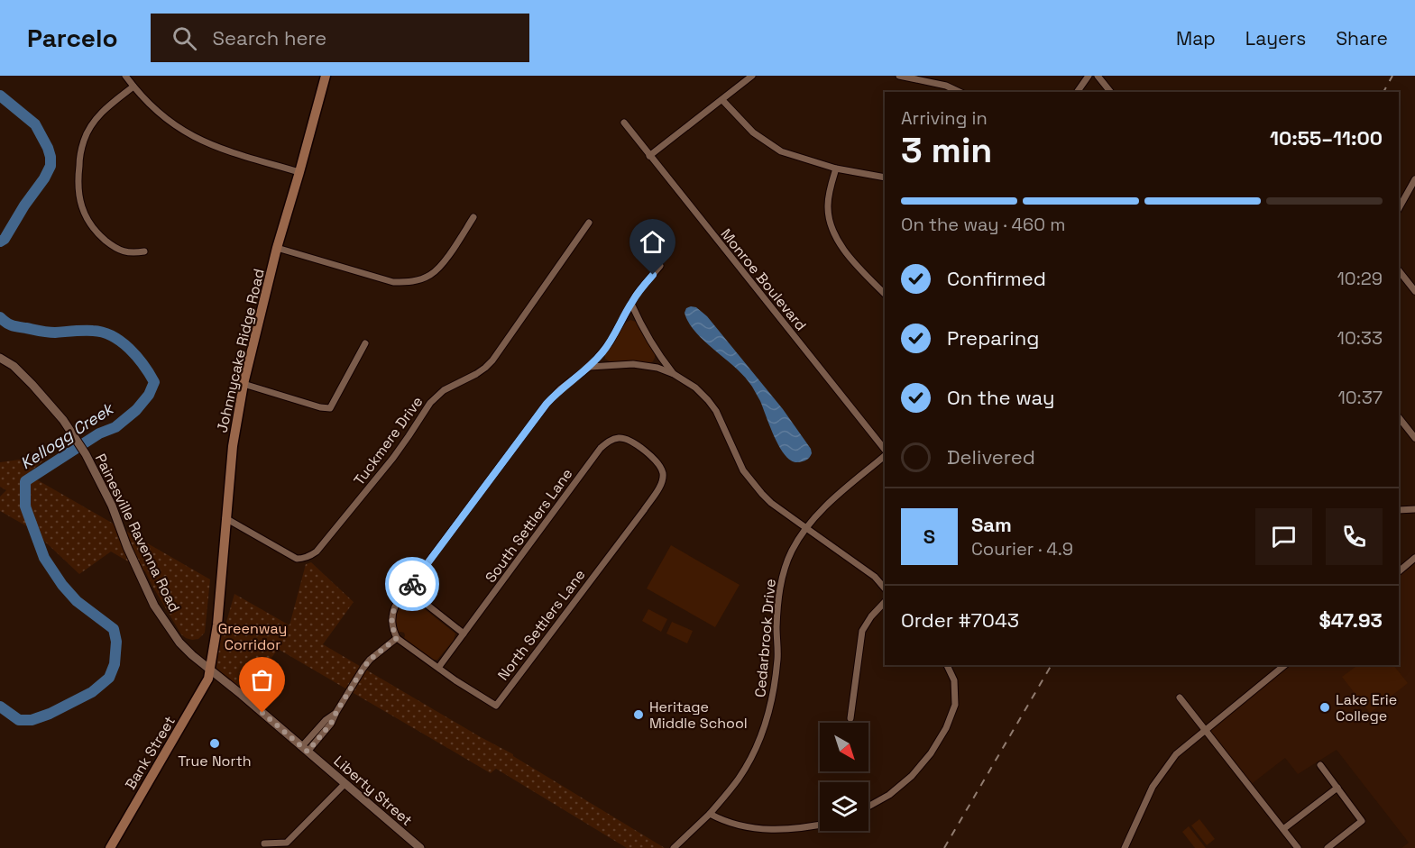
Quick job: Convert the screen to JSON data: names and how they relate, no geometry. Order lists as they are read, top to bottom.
{
  "streets": {
    "main road": ["Johnnycake Ridge Road", "Bank Street"],
    "street": [
      "Monroe Boulevard",
      "Tuckmere Drive",
      "South Settlers Lane",
      "Painesville Ravenna Road",
      "North Settlers Lane",
      "Cedarbrook Drive",
      "Liberty Street"
    ]
  },
  "crossings": [
    ["Johnnycake Ridge Road", "Tuckmere Drive"],
    ["Johnnycake Ridge Road", "Painesville Ravenna Road"],
    ["Johnnycake Ridge Road", "Bank Street"],
    ["Johnnycake Ridge Road", "Liberty Street"],
    ["South Settlers Lane", "North Settlers Lane"],
    ["Painesville Ravenna Road", "Bank Street"],
    ["Painesville Ravenna Road", "Liberty Street"],
    ["Bank Street", "Liberty Street"]
  ],
  "water": ["Kellogg Creek"],
  "parks": ["Greenway Corridor"],
  "places": ["Lake Erie College", "Heritage Middle School", "True North"],
  "north": "bottom right",
  "page": {
    "header": "Parcelo",
    "search": "Search here",
    "nav": ["Map", "Layers", "Share"],
    "heading": ["3 min", "Arriving in", "10:55–11:00"],
    "panel": [
      "Sam",
      "Courier · 4.9",
      "Order #7043",
      "$47.93"
    ],
    "bar": "On the way · 460 m",
    "list": [
      ["Confirmed", "10:29"],
      ["Preparing", "10:33"],
      ["On the way", "10:37"],
      "Delivered"
    ],
    "round": "S"
  }
}
